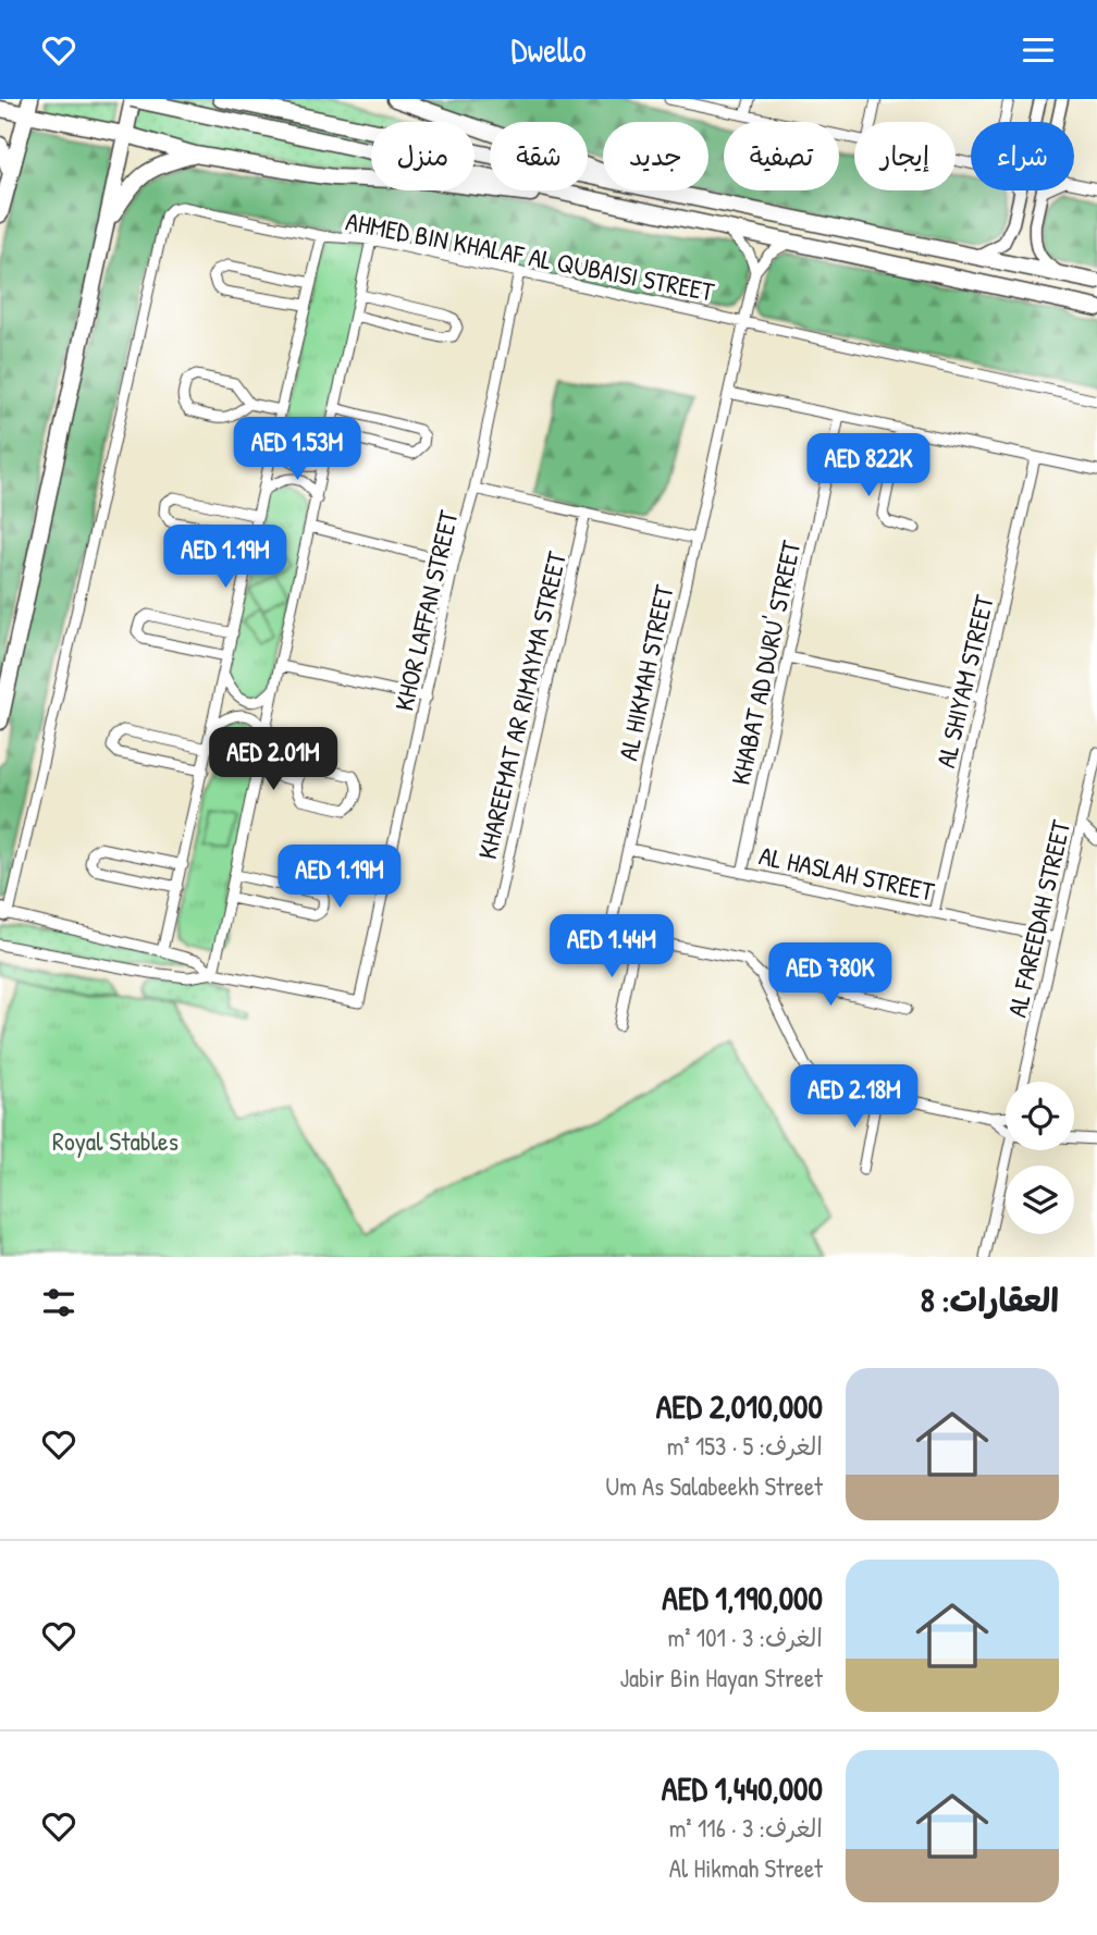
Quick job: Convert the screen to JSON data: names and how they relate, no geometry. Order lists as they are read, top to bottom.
{
  "streets": {
    "street": [
      "AHMED BIN KHALAF AL QUBAISI STREET",
      "KHOR LAFFAN STREET",
      "KHABAT AD DURU' STREET",
      "AL HIKMAH STREET",
      "AL SHIYAM STREET",
      "KHAREEMAT AR RIMAYMA STREET",
      "AL HASLAH STREET",
      "AL FAREEDAH STREET"
    ]
  },
  "crossings": [
    ["AHMED BIN KHALAF AL QUBAISI STREET", "KHOR LAFFAN STREET"],
    ["AHMED BIN KHALAF AL QUBAISI STREET", "AL HIKMAH STREET"],
    ["KHABAT AD DURU' STREET", "AL HASLAH STREET"],
    ["AL HIKMAH STREET", "AL HASLAH STREET"],
    ["AL SHIYAM STREET", "AL HASLAH STREET"],
    ["AL HASLAH STREET", "AL FAREEDAH STREET"]
  ],
  "parks": ["Royal Stables"],
  "page": {
    "header": "Dwello",
    "chip": [
      "شراء",
      "إيجار",
      "تصفية",
      "جديد",
      "شقة",
      "منزل"
    ],
    "price": [
      "AED 1.53M",
      "AED 822K",
      "AED 1.19M",
      "AED 2.01M",
      "AED 1.19M",
      "AED 1.44M",
      "AED 780K",
      "AED 2.18M"
    ],
    "heading": "العقارات: 8",
    "list": [
      {
        "name": "AED 2,010,000",
        "note": "الغرف: 5 · 153 m² · Um As Salabeekh Street"
      },
      {
        "name": "AED 1,190,000",
        "note": "الغرف: 3 · 101 m² · Jabir Bin Hayan Street"
      },
      {
        "name": "AED 1,440,000",
        "note": "الغرف: 3 · 116 m² · Al Hikmah Street"
      }
    ]
  }
}
